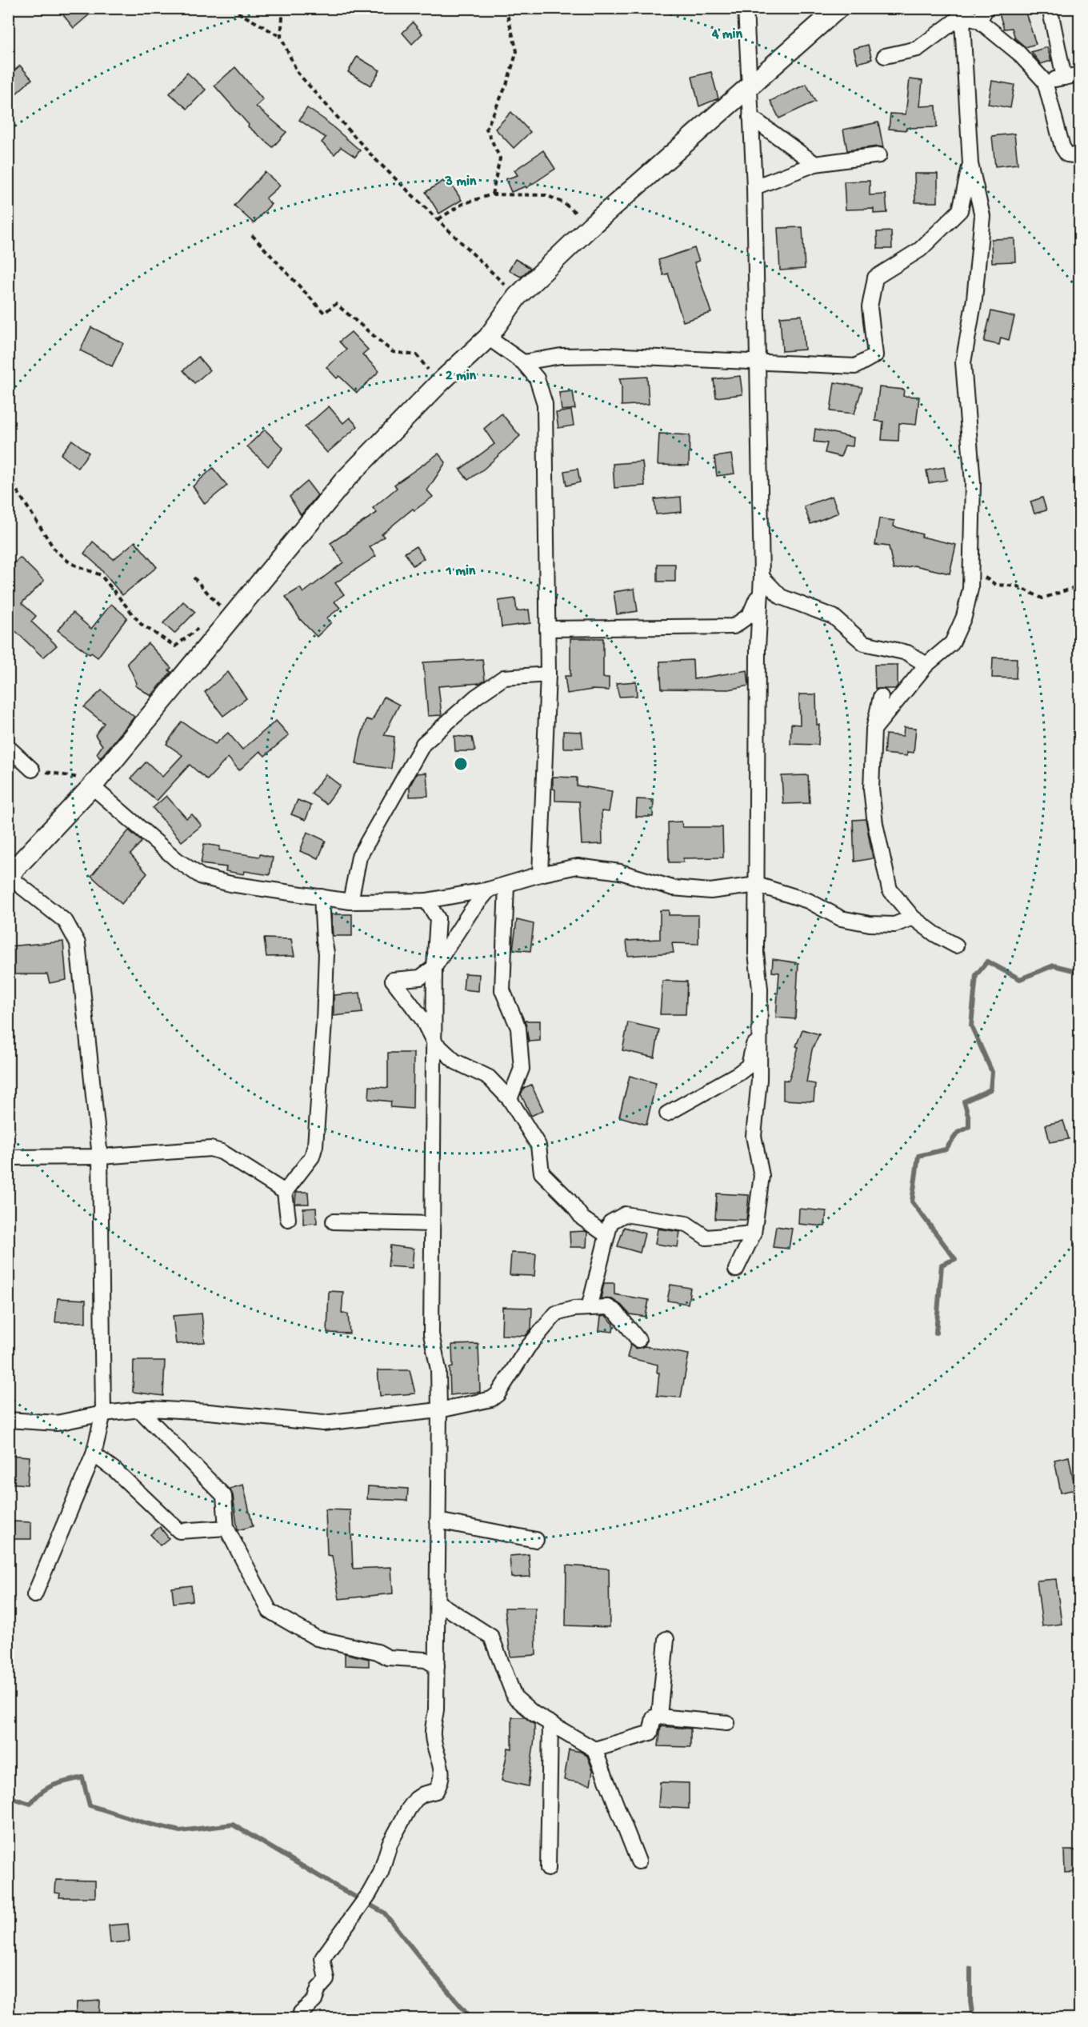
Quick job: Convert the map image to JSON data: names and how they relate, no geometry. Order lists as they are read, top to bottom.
{
  "rings": [
    "4 min",
    "3 min",
    "2 min",
    "1 min"
  ]
}
